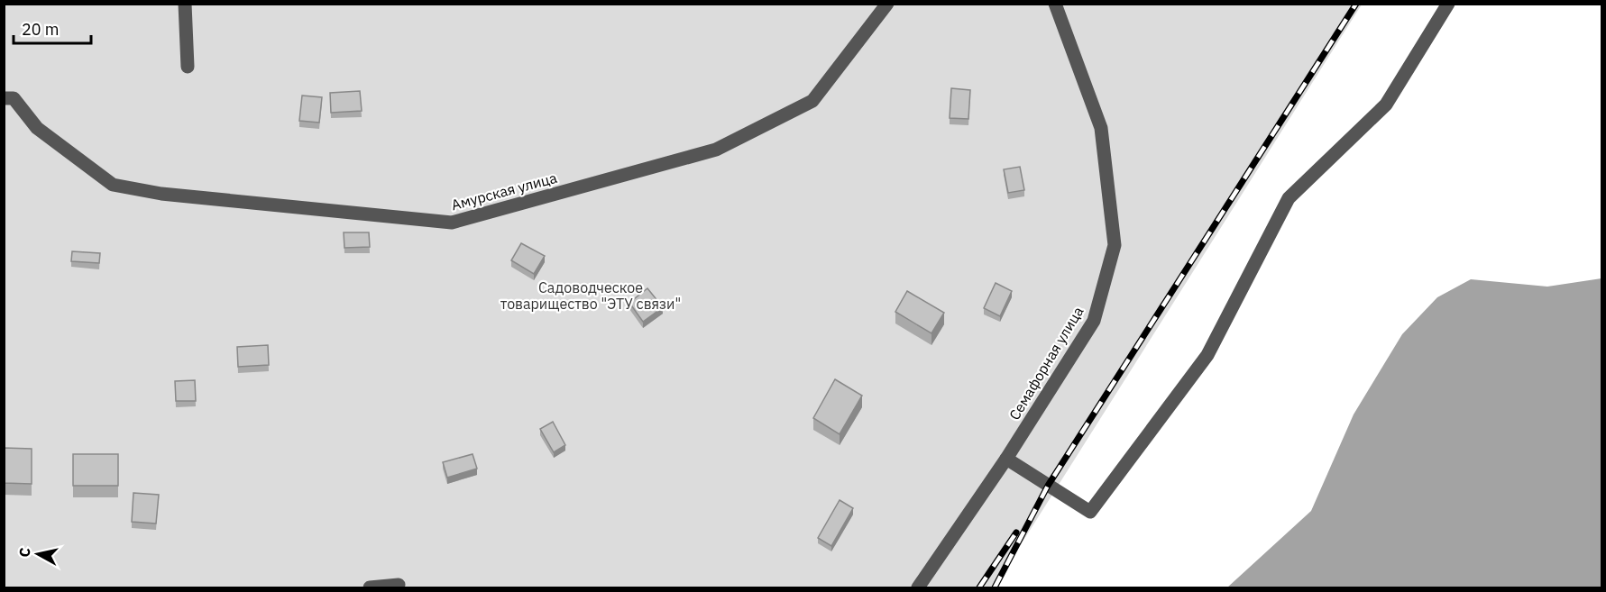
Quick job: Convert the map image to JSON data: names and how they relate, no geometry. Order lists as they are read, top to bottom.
{
  "streets": {
    "street": ["Амурская улица", "Семафорная улица"]
  },
  "parks": ["Садоводческое товарищество \"ЭТУ связи\""],
  "scale_bar": "20 m",
  "north": "left"
}
